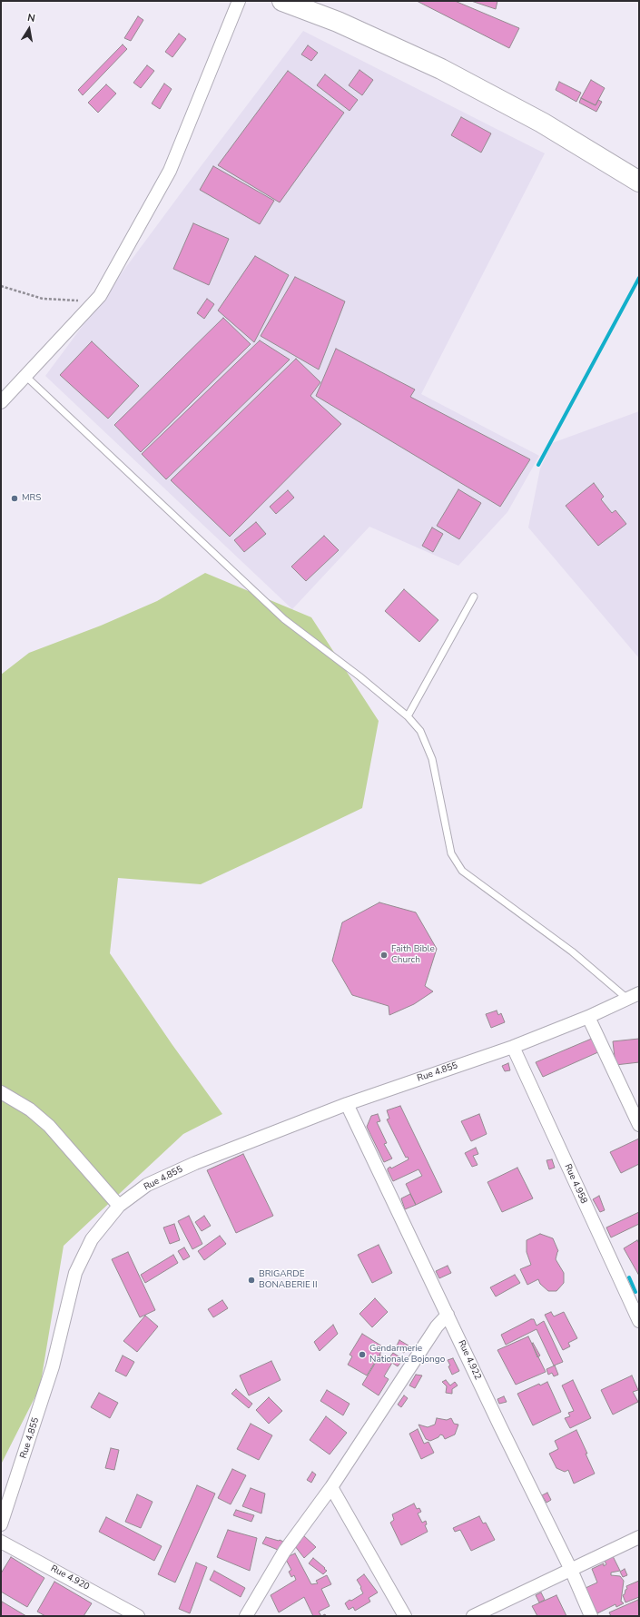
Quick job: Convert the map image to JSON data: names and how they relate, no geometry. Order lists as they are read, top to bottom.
{
  "streets": {
    "street": [
      "Rue 4.855",
      "Rue 4.958",
      "Rue 4.922",
      "Rue 4.920"
    ]
  },
  "crossings": [
    ["Rue 4.855", "Rue 4.958"],
    ["Rue 4.855", "Rue 4.922"]
  ],
  "places": [
    "MRS",
    "Faith Bible Church",
    "BRIGARDE BONABERIE II",
    "Gendarmerie Nationale Bojongo"
  ],
  "north": "top"
}
